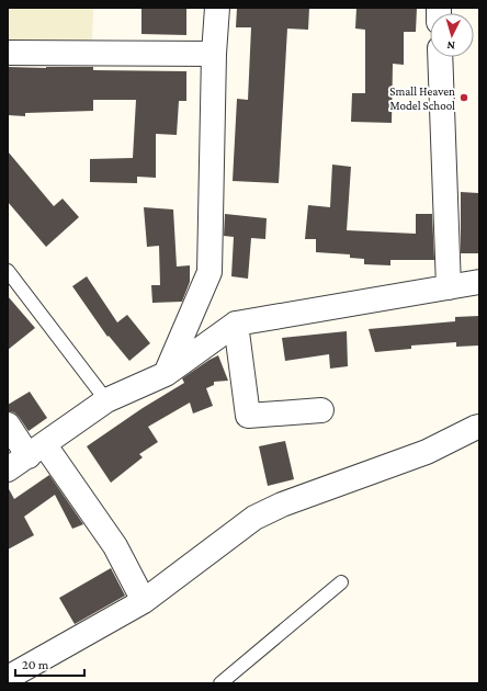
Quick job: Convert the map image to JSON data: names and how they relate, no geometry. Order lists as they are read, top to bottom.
{
  "places": ["Small Heaven Model School"],
  "scale_bar": "20 m",
  "north": "bottom"
}
